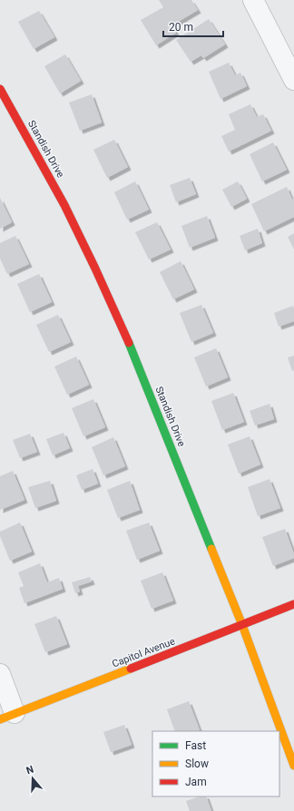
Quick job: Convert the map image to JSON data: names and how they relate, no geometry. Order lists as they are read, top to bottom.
{
  "streets": {
    "street": ["Standish Drive", "Capitol Avenue"]
  },
  "crossings": [
    ["Standish Drive", "Capitol Avenue"]
  ],
  "legend": ["Fast", "Slow", "Jam"],
  "scale_bar": "20 m",
  "north": "top"
}
